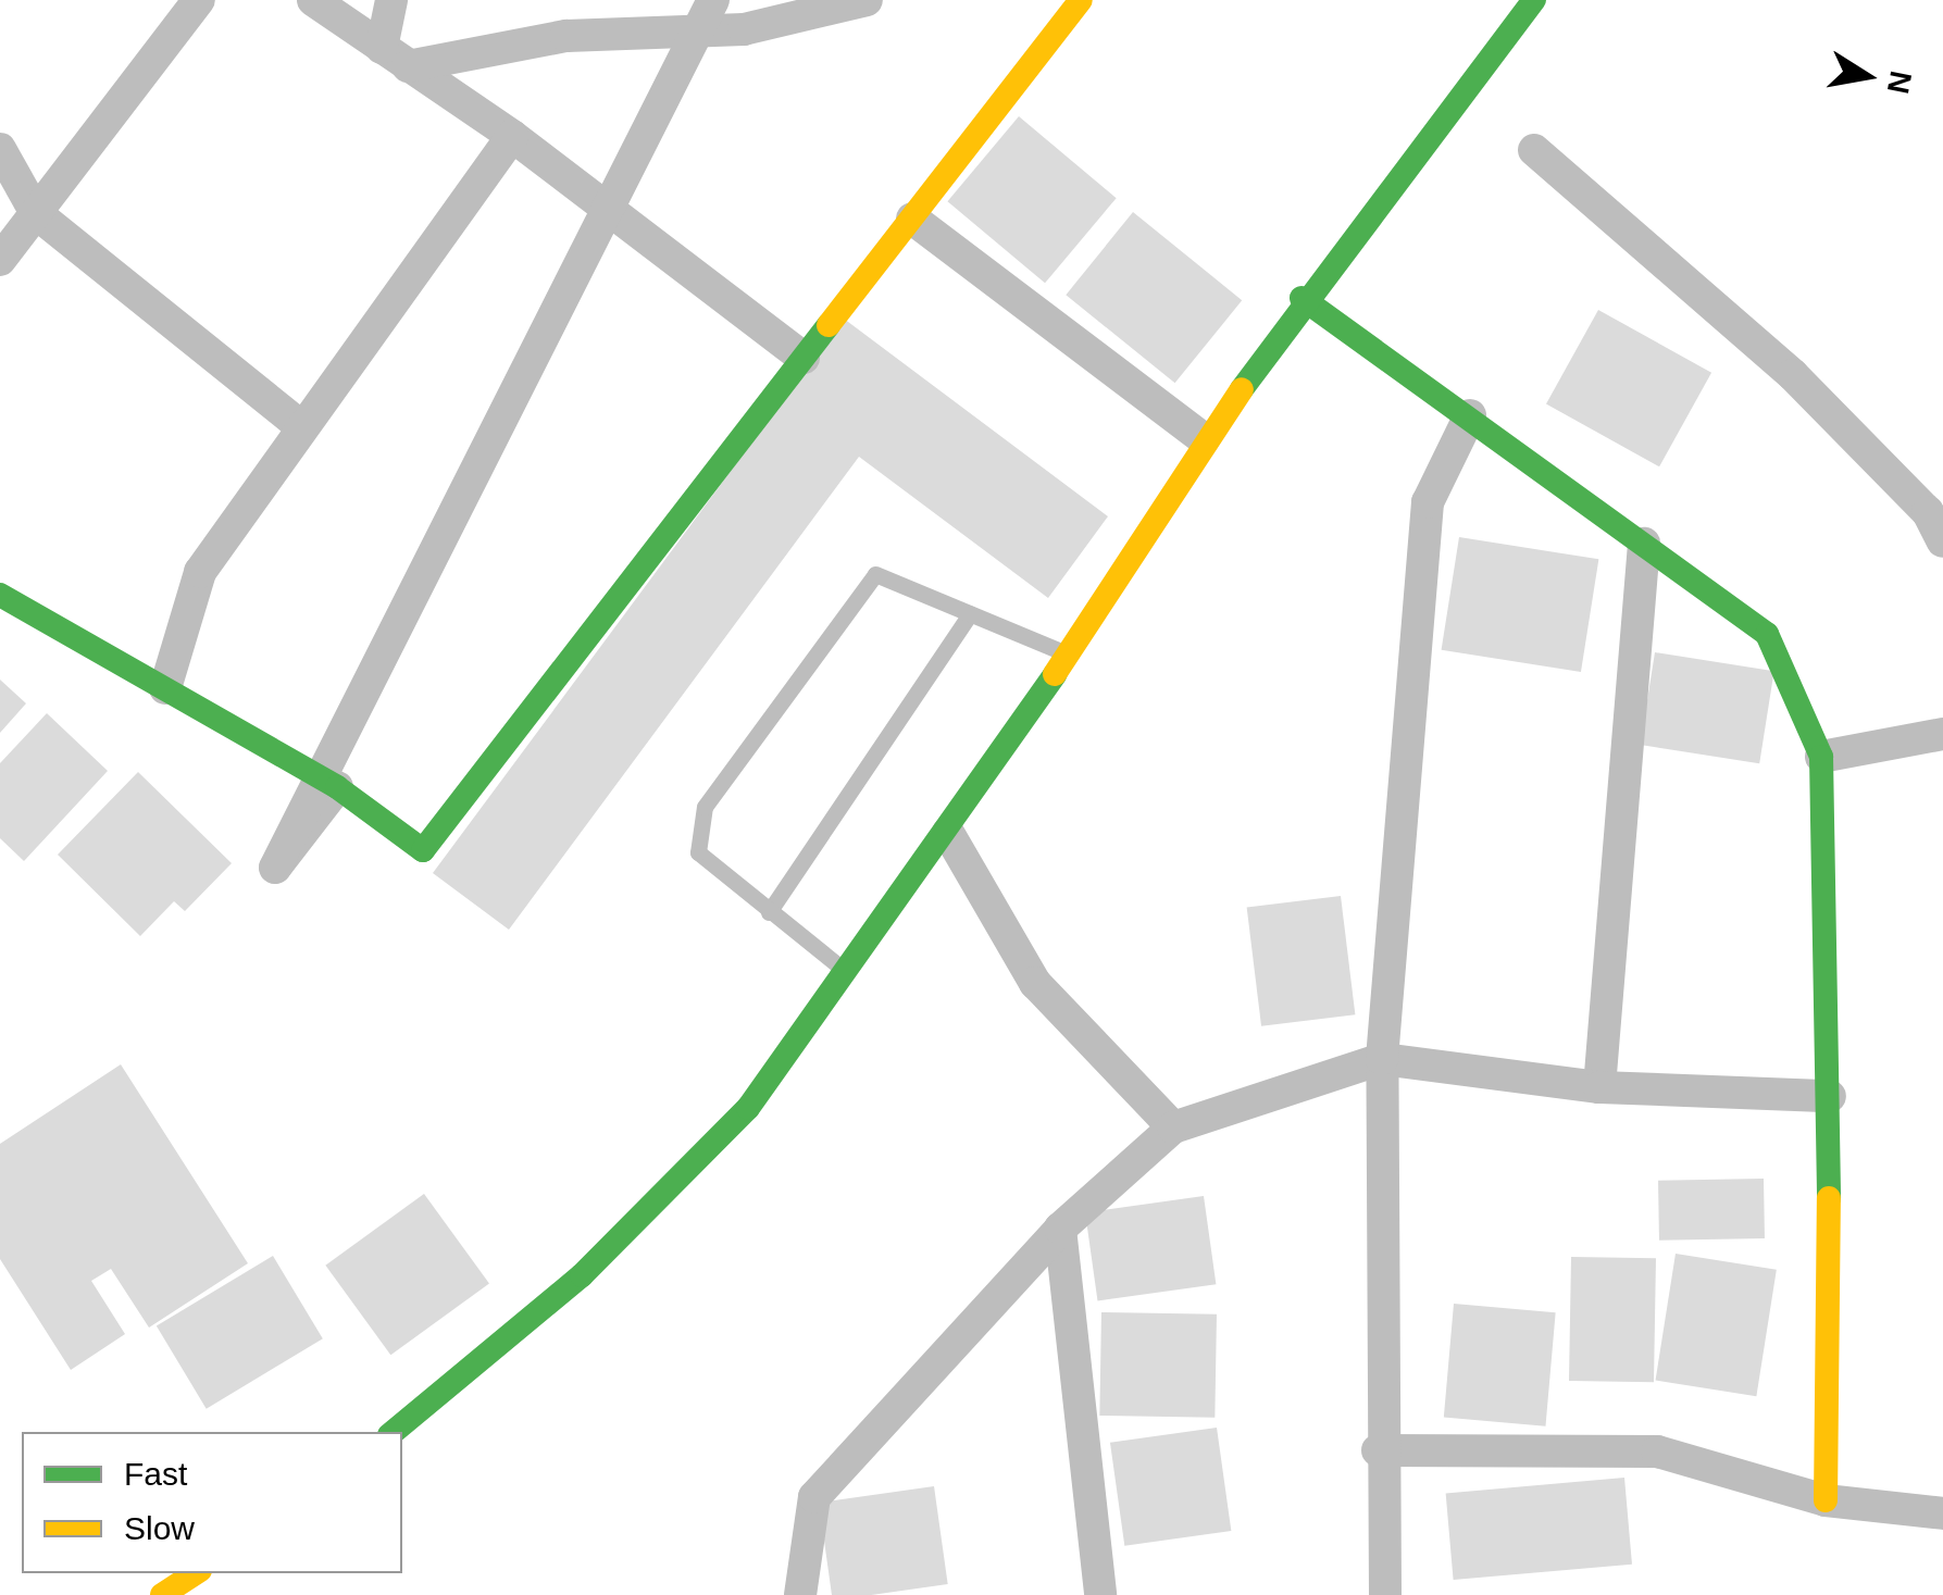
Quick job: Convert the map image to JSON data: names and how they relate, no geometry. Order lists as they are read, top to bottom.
{
  "legend": ["Fast", "Slow"],
  "north": "right"
}
